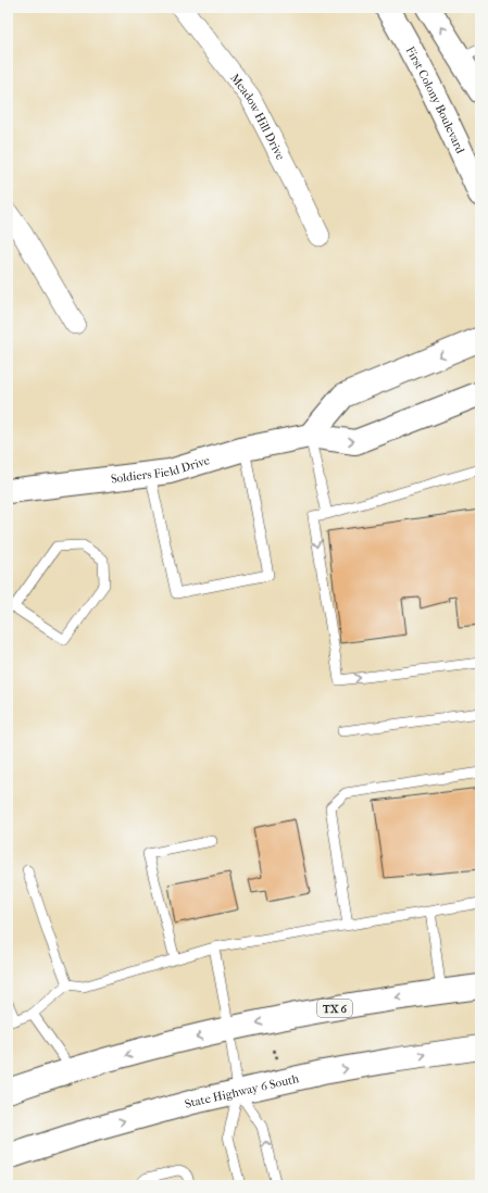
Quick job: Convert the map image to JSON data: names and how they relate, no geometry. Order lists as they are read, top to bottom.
{
  "streets": {
    "main road": [
      "First Colony Boulevard",
      "Soldiers Field Drive",
      "TX 6",
      "State Highway 6 South"
    ],
    "street": ["Meadow Hill Drive"]
  }
}
